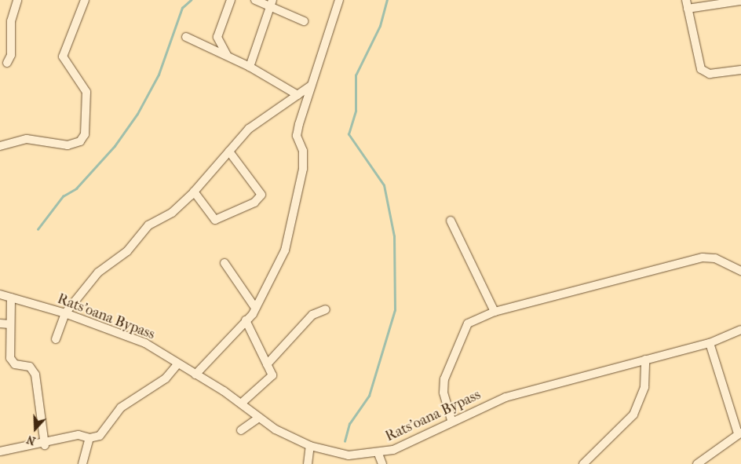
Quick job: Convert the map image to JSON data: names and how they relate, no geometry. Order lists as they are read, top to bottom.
{
  "streets": {
    "street": ["Rats'oana Bypass"]
  },
  "north": "bottom"
}
